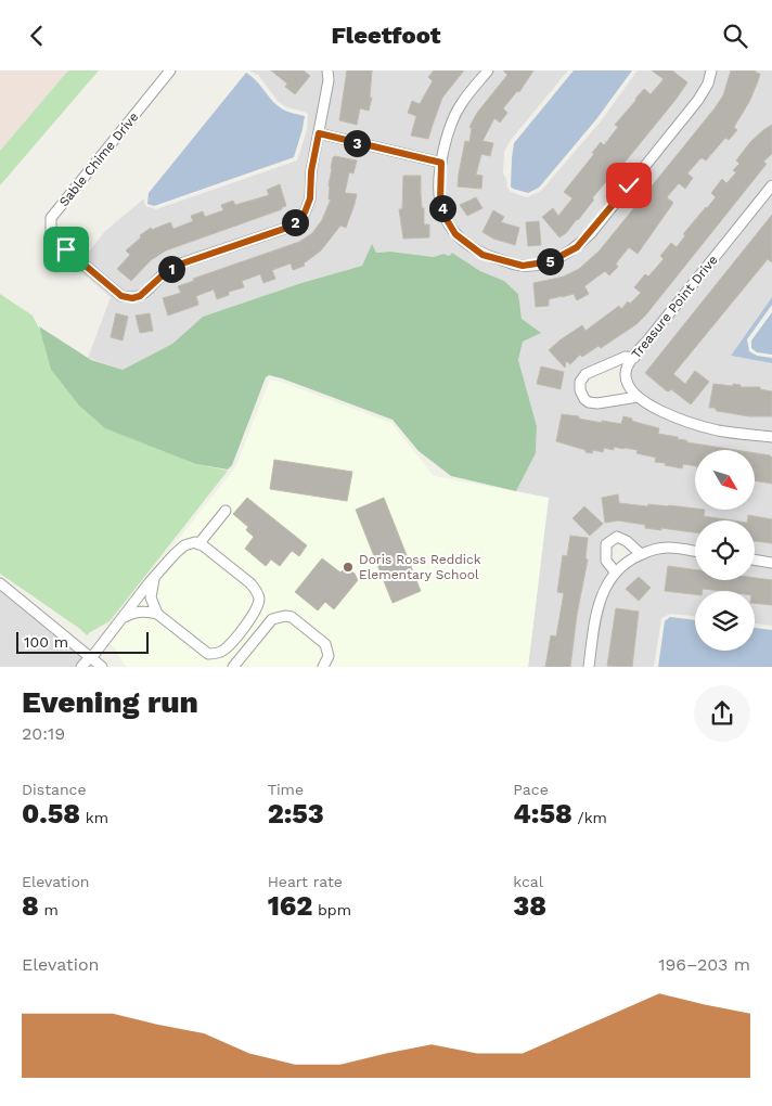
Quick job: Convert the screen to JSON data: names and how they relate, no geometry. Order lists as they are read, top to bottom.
{
  "streets": {
    "street": ["Sable Chime Drive", "Treasure Point Drive"]
  },
  "places": ["Doris Ross Reddick Elementary School"],
  "scale_bar": "100 m",
  "north": "bottom right",
  "page": {
    "header": "Fleetfoot",
    "pins": [
      "3",
      "4",
      "2",
      "5",
      "1"
    ],
    "scale": "100 m",
    "heading": ["Evening run", "20:19"],
    "stats": [
      ["Distance", "0.58 km"],
      ["Time", "2:53"],
      ["Pace", "4:58 /km"],
      ["Elevation", "8 m"],
      ["Heart rate", "162 bpm"],
      ["kcal", "38"]
    ],
    "chart": ["Elevation", "196–203 m"]
  }
}
